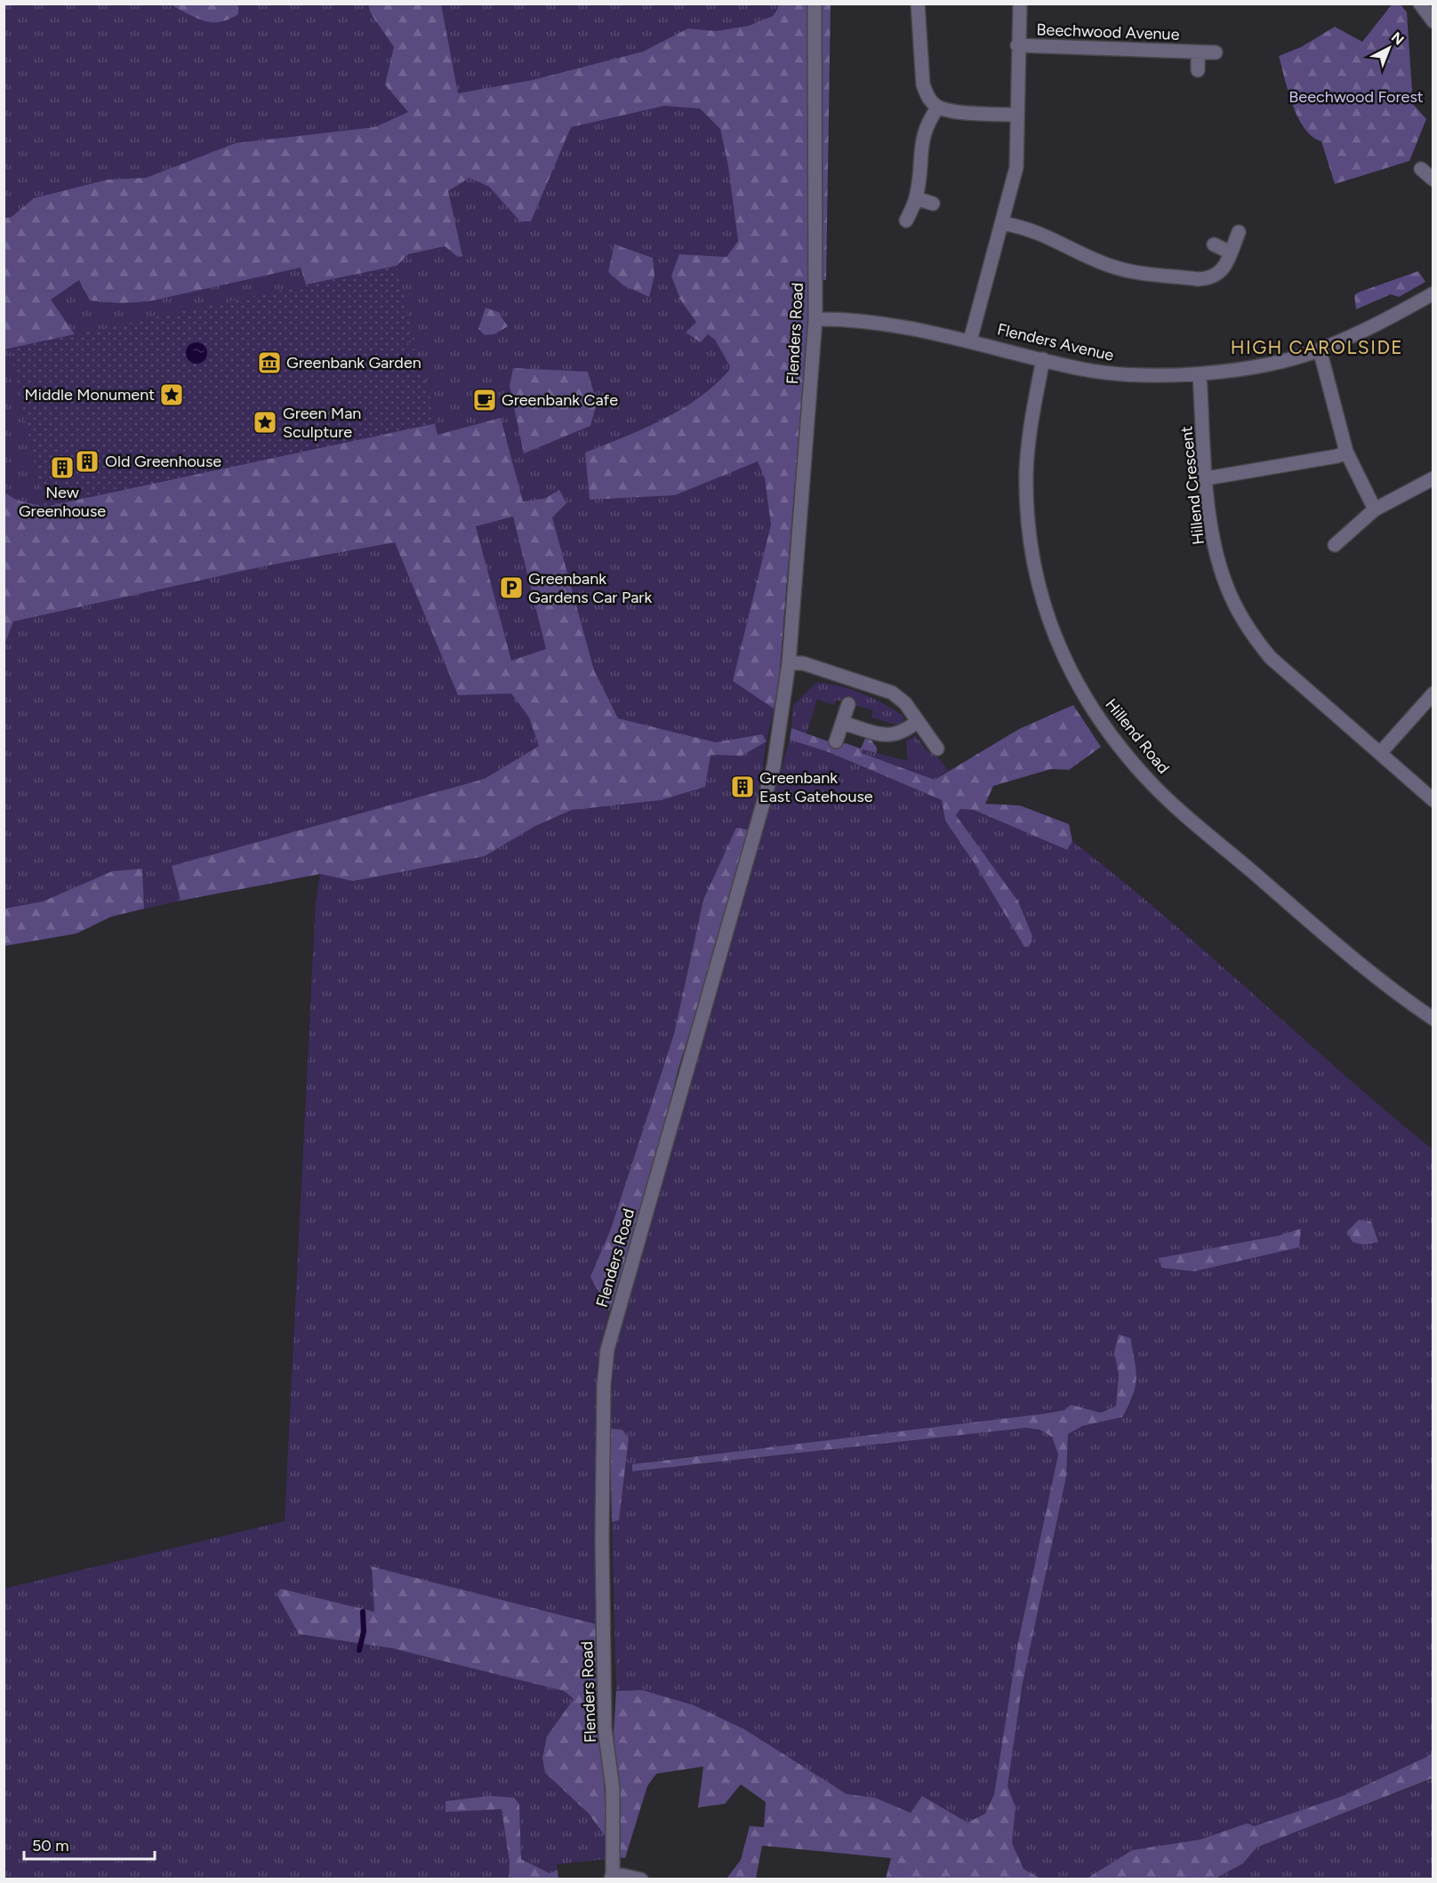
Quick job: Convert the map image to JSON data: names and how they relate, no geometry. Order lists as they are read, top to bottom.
{
  "streets": {
    "street": [
      "Beechwood Avenue",
      "Flenders Road",
      "Flenders Avenue",
      "Hillend Crescent",
      "Hillend Road"
    ]
  },
  "crossings": [
    ["Beechwood Avenue", "Flenders Avenue"],
    ["Flenders Road", "Flenders Avenue"],
    ["Flenders Avenue", "Hillend Crescent"],
    ["Flenders Avenue", "Hillend Road"]
  ],
  "districts": ["HIGH CAROLSIDE"],
  "parks": ["Beechwood Forest"],
  "places": {
    "museum": ["Greenbank Garden"],
    "place": ["Middle Monument", "Green Man Sculpture"],
    "cafe": ["Greenbank Cafe"],
    "building": ["Old Greenhouse", "New Greenhouse", "Greenbank East Gatehouse"],
    "parking": ["Greenbank Gardens Car Park"]
  },
  "scale_bar": "50 m",
  "north": "top right"
}
